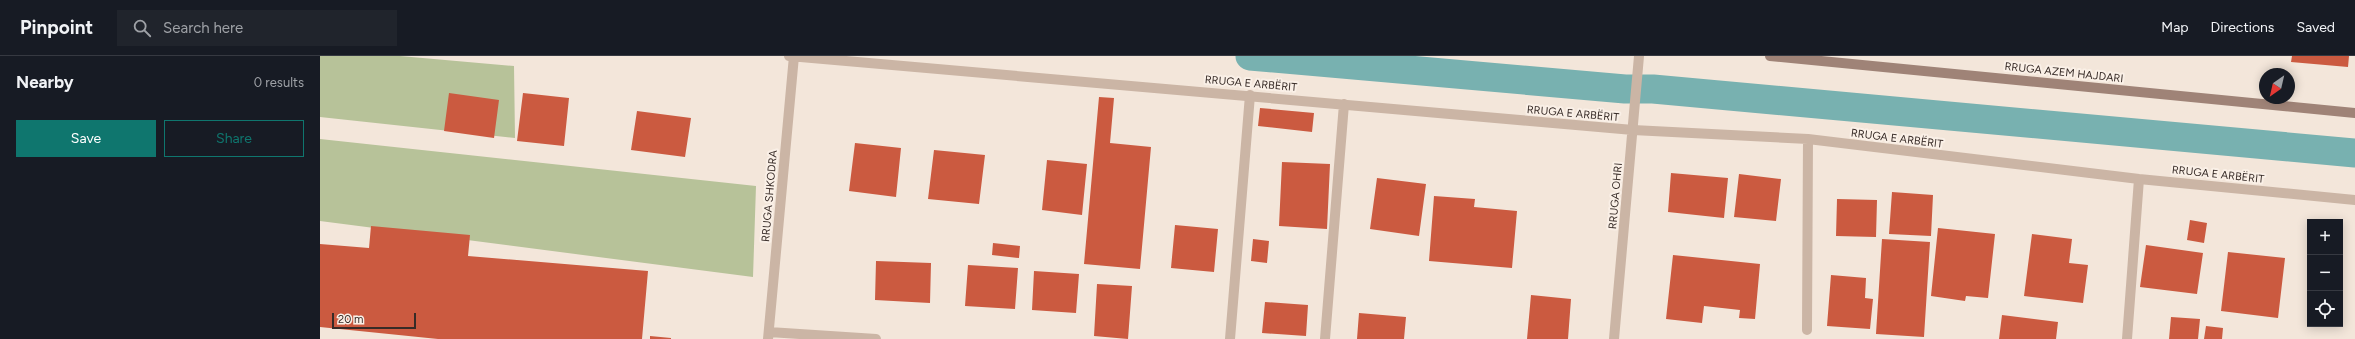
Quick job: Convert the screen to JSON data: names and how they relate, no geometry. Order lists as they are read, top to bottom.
{
  "streets": {
    "street": [
      "RRUGA AZEM HAJDARI",
      "RRUGA E ARBËRIT",
      "RRUGA SHKODRA",
      "RRUGA OHRI"
    ]
  },
  "crossings": [
    ["RRUGA E ARBËRIT", "RRUGA SHKODRA"],
    ["RRUGA E ARBËRIT", "RRUGA OHRI"]
  ],
  "scale_bar": "20 m",
  "north": "bottom left",
  "page": {
    "header": "Pinpoint",
    "search": "Search here",
    "nav": ["Map", "Directions", "Saved"],
    "heading": ["Nearby", "0 results"],
    "buttons": ["Save", "Share"],
    "map_buttons": ["+", "−"],
    "scale": "20 m"
  }
}
